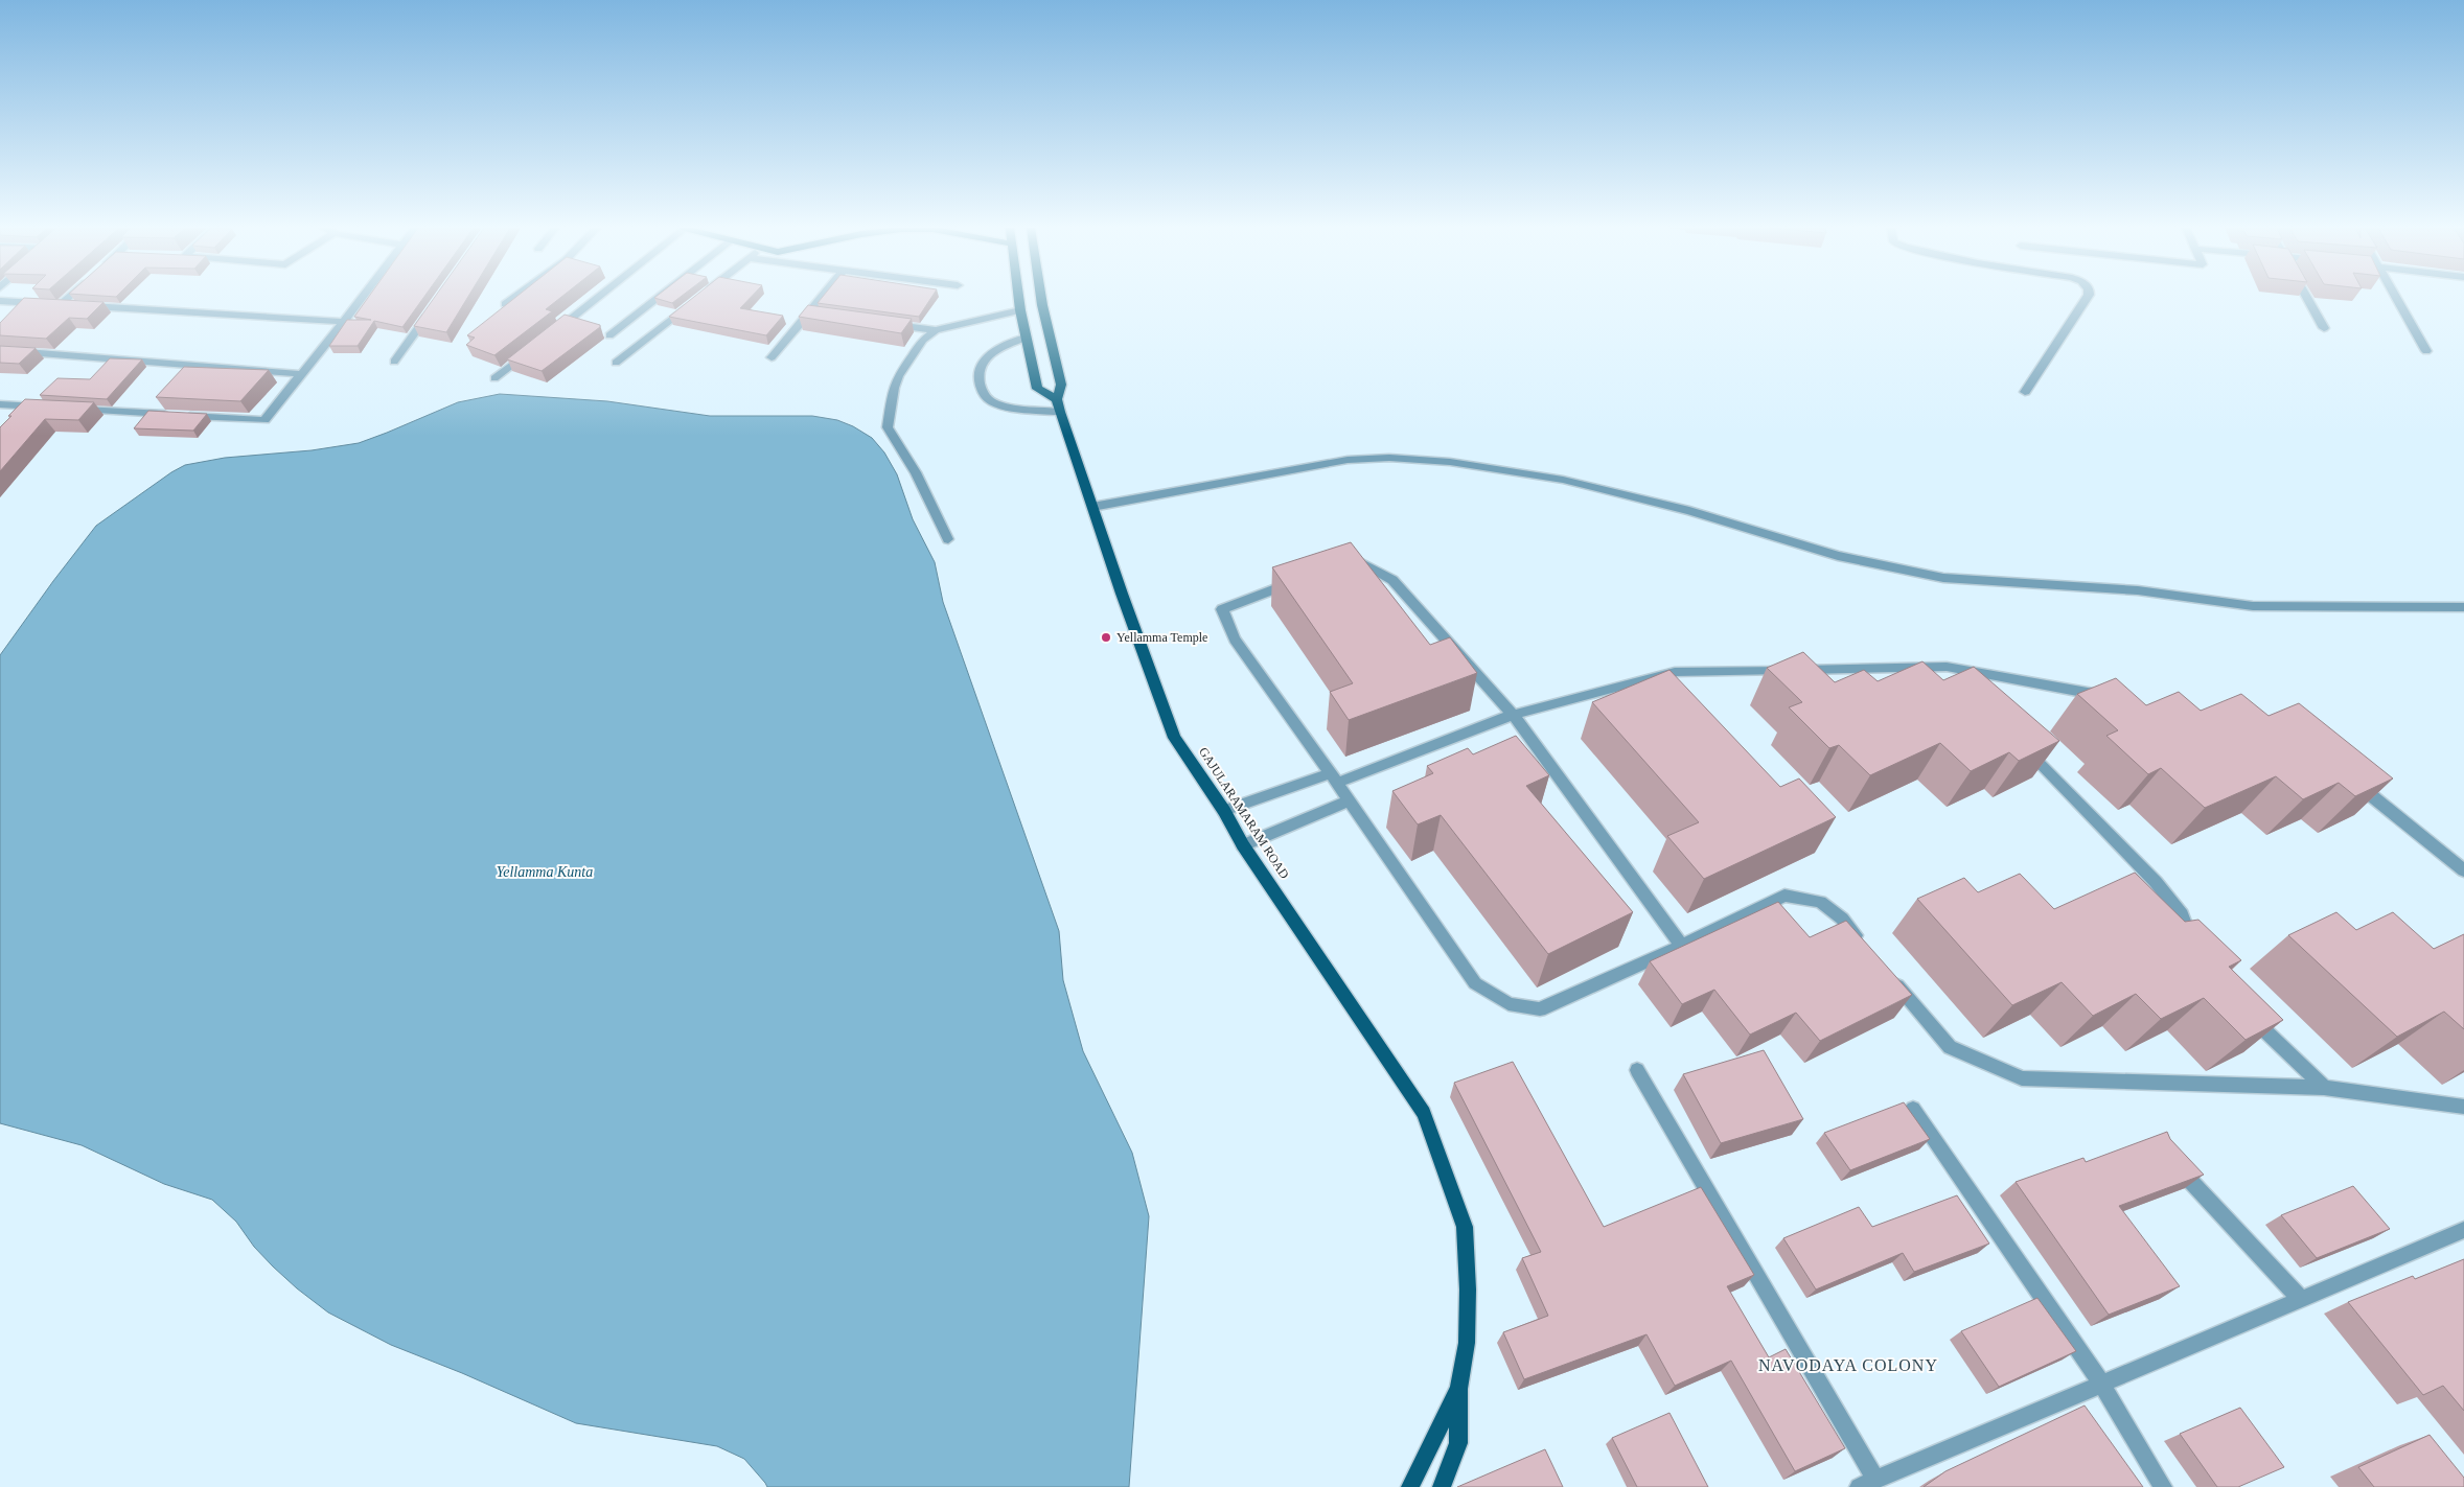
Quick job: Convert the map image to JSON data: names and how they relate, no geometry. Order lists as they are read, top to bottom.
{
  "streets": {
    "main road": ["GAJULARAMARAM ROAD"]
  },
  "districts": ["NAVODAYA COLONY"],
  "water": ["Yellamma Kunta"],
  "places": ["Yellamma Temple"]
}
